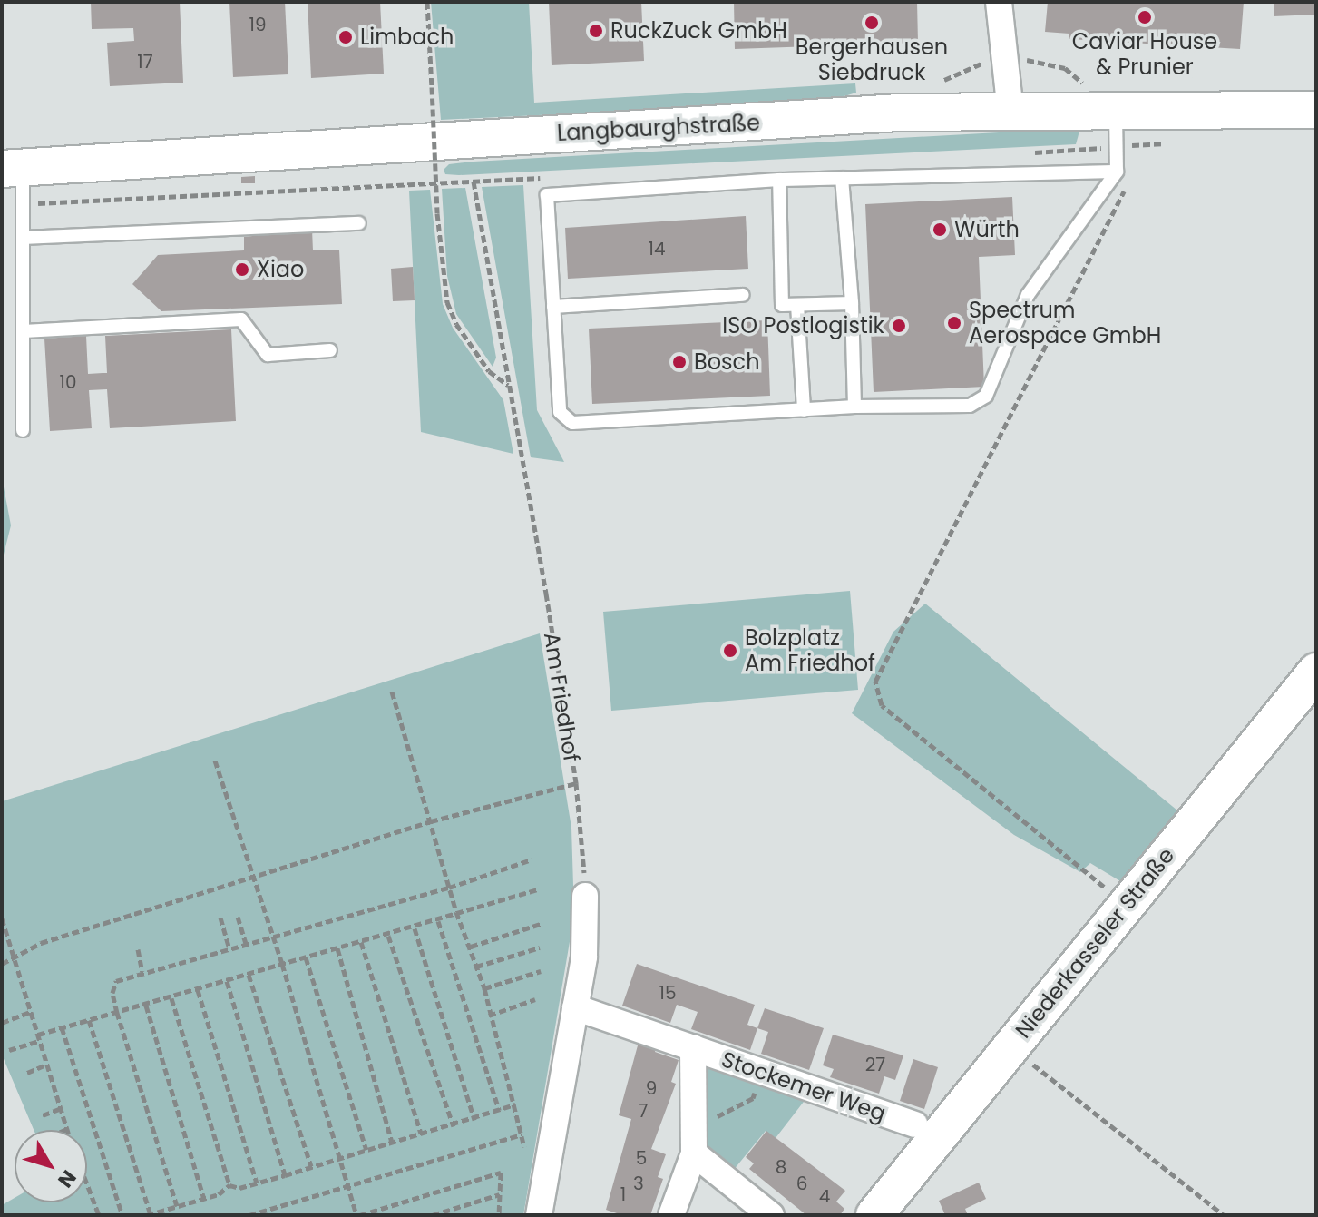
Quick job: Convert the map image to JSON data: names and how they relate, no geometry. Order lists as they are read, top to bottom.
{
  "streets": {
    "main road": ["Langbaurghstraße", "Niederkasseler Straße"],
    "street": ["Stockemer Weg"],
    "path": ["Am Friedhof"]
  },
  "places": [
    "Caviar House & Prunier",
    "Bergerhausen Siebdruck",
    "RuckZuck GmbH",
    "Limbach",
    "Würth",
    "Xiao",
    "Spectrum Aerospace GmbH",
    "ISO Postlogistik",
    "Bosch",
    "Bolzplatz Am Friedhof"
  ],
  "house_numbers": [
    "19",
    "17",
    "14",
    "10",
    "15",
    "27",
    "9",
    "7",
    "5",
    "8",
    "3",
    "6",
    "1",
    "4"
  ],
  "north": "bottom right"
}
